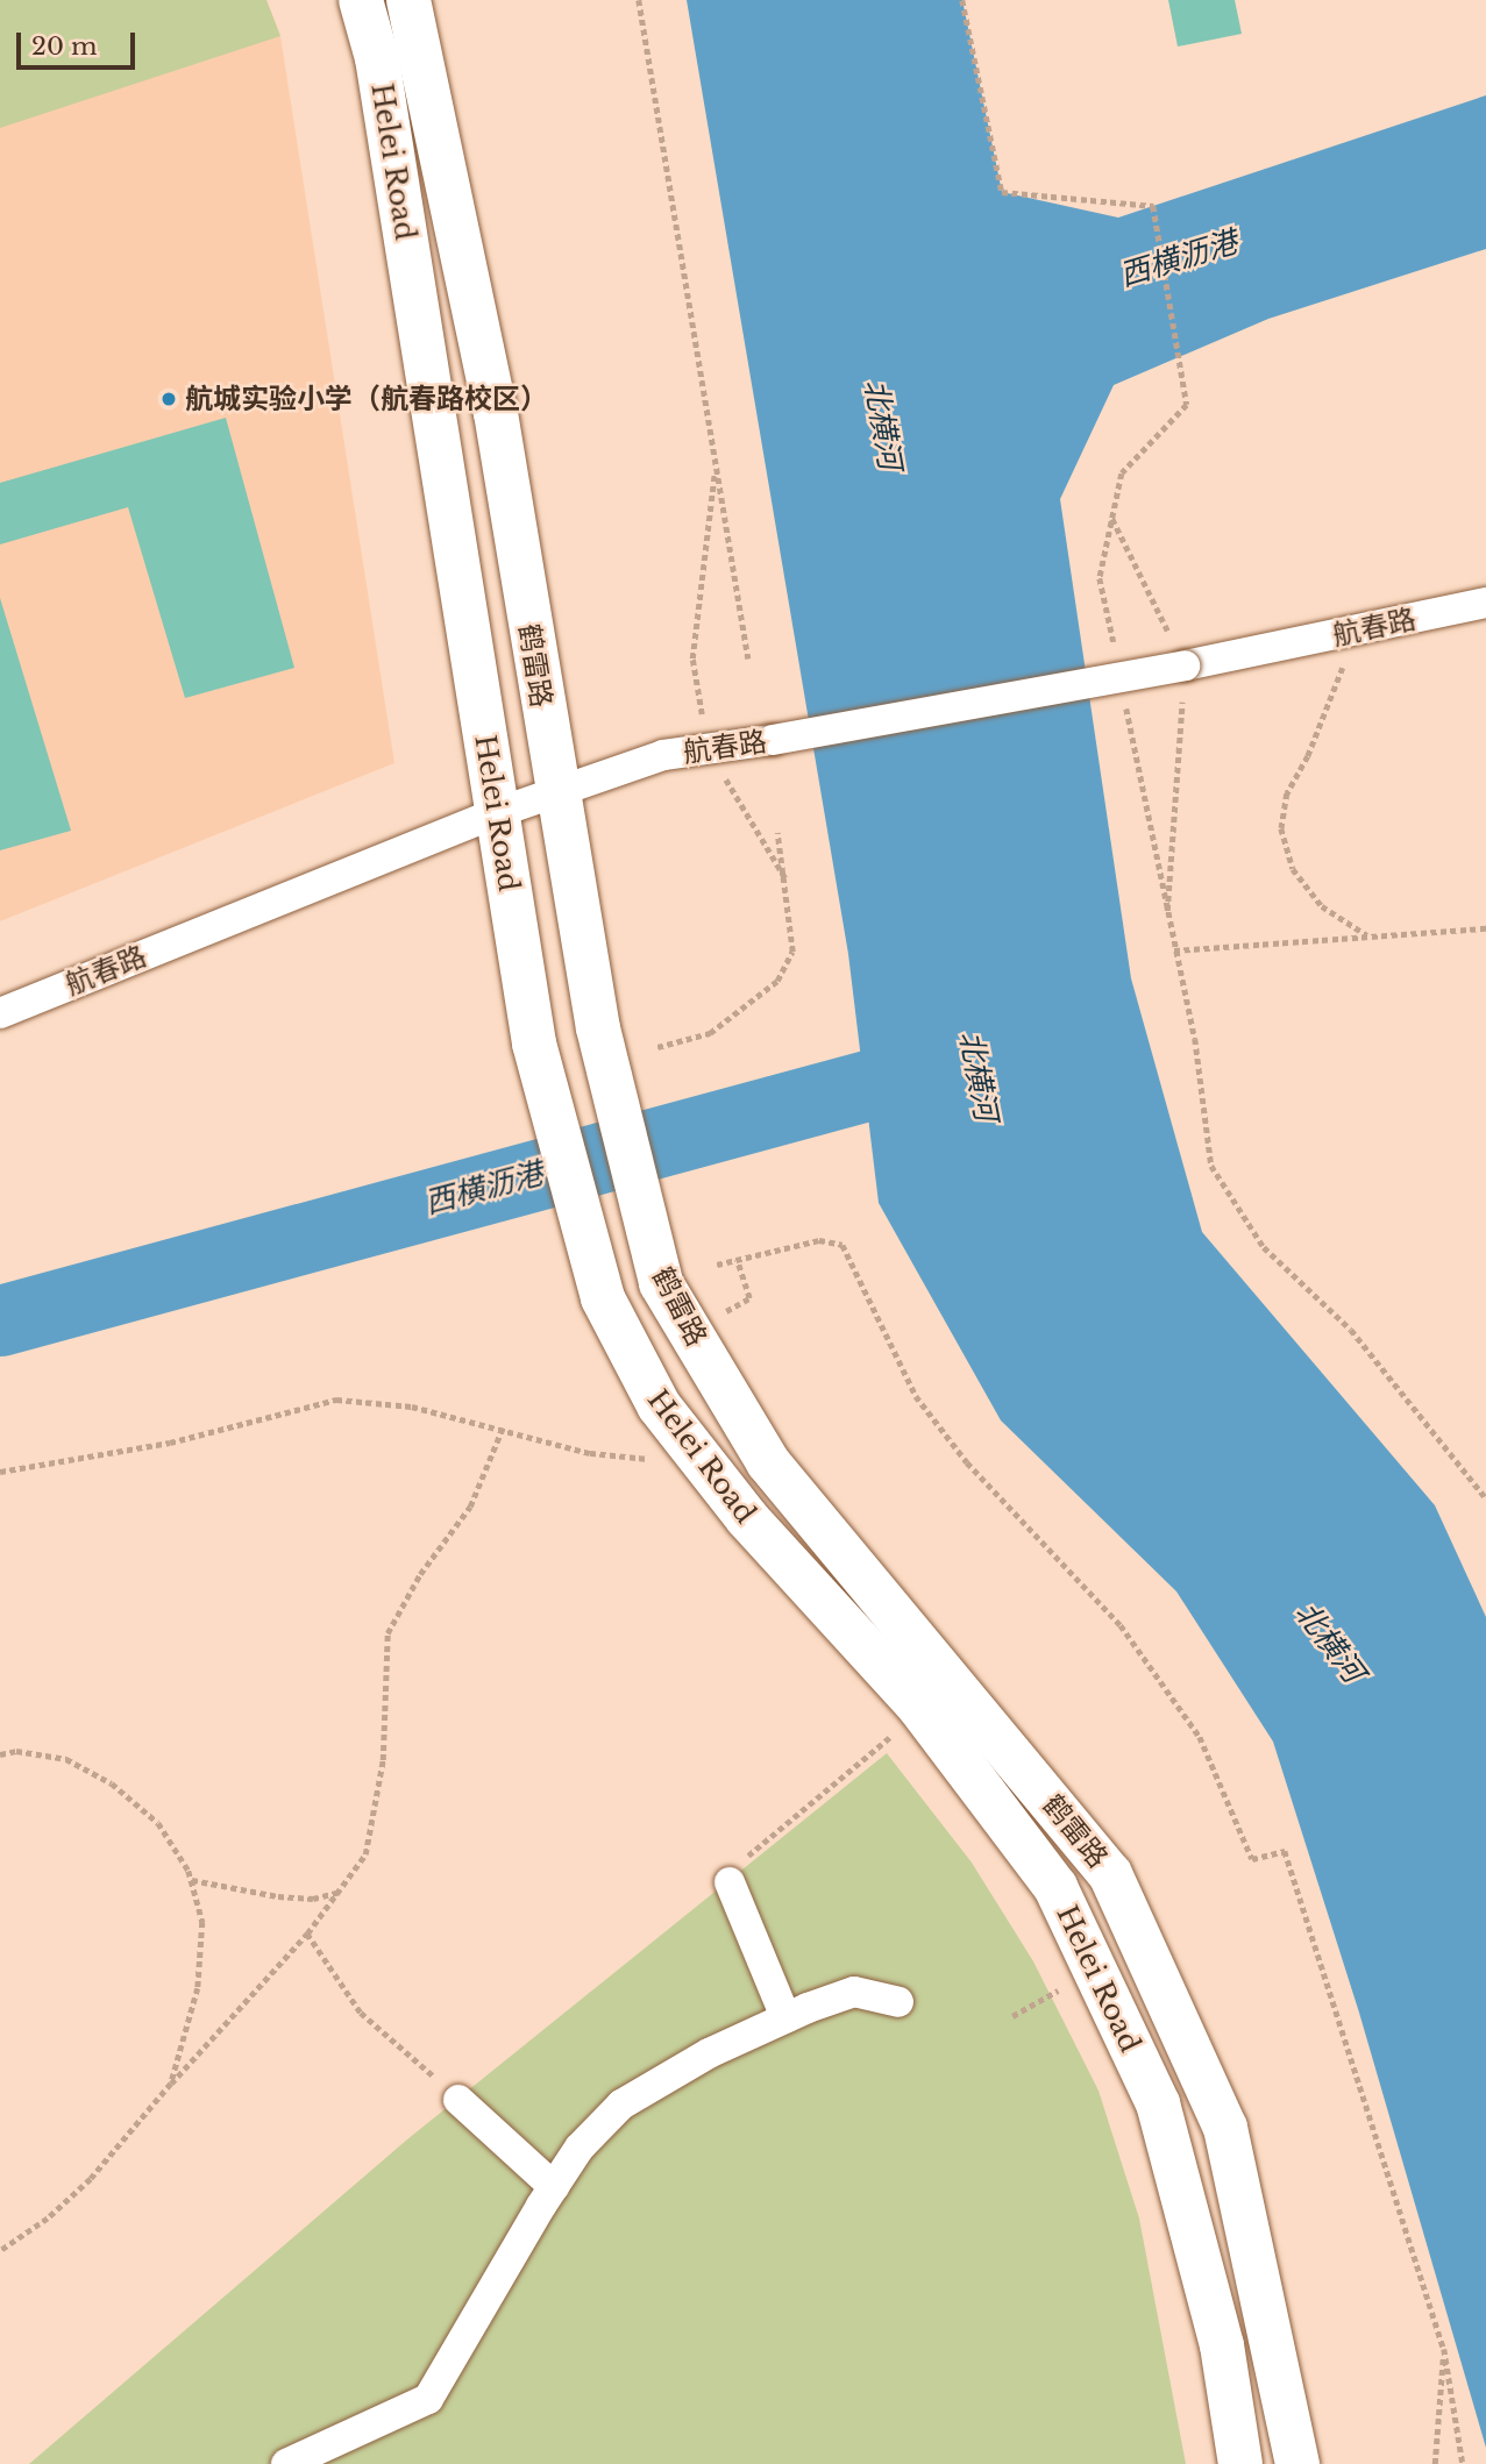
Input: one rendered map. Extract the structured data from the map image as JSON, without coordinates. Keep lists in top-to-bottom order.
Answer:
{
  "streets": {
    "street": ["Helei Road", "航春路", "鹤雷路"]
  },
  "crossings": [
    ["Helei Road", "航春路"],
    ["航春路", "鹤雷路"]
  ],
  "water": ["西横沥港", "北横河"],
  "places": ["航城实验小学（航春路校区）"],
  "scale_bar": "20 m"
}
